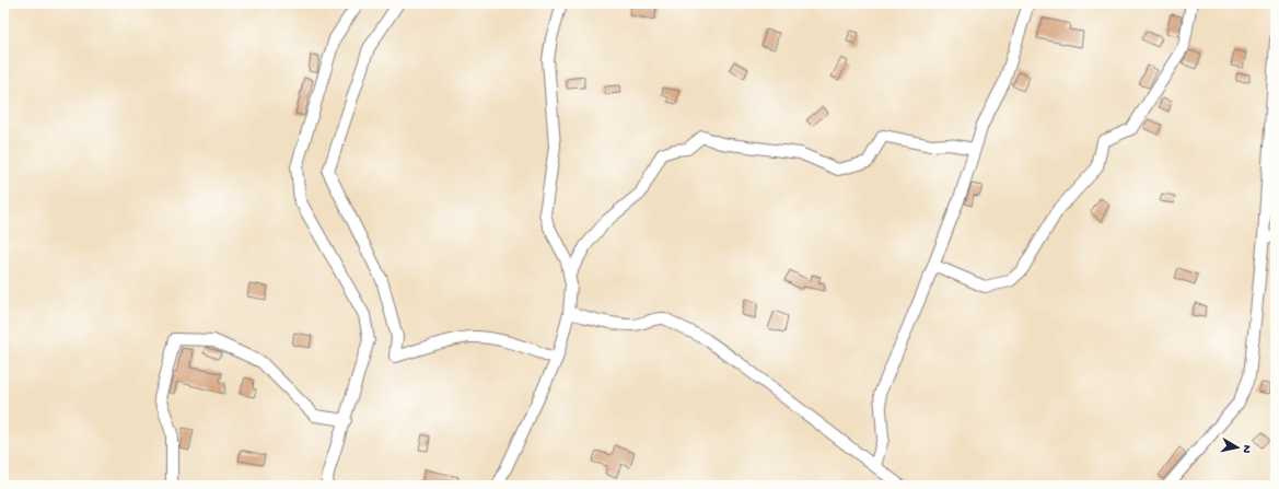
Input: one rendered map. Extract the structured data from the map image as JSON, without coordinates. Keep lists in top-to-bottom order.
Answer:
{
  "north": "right"
}
